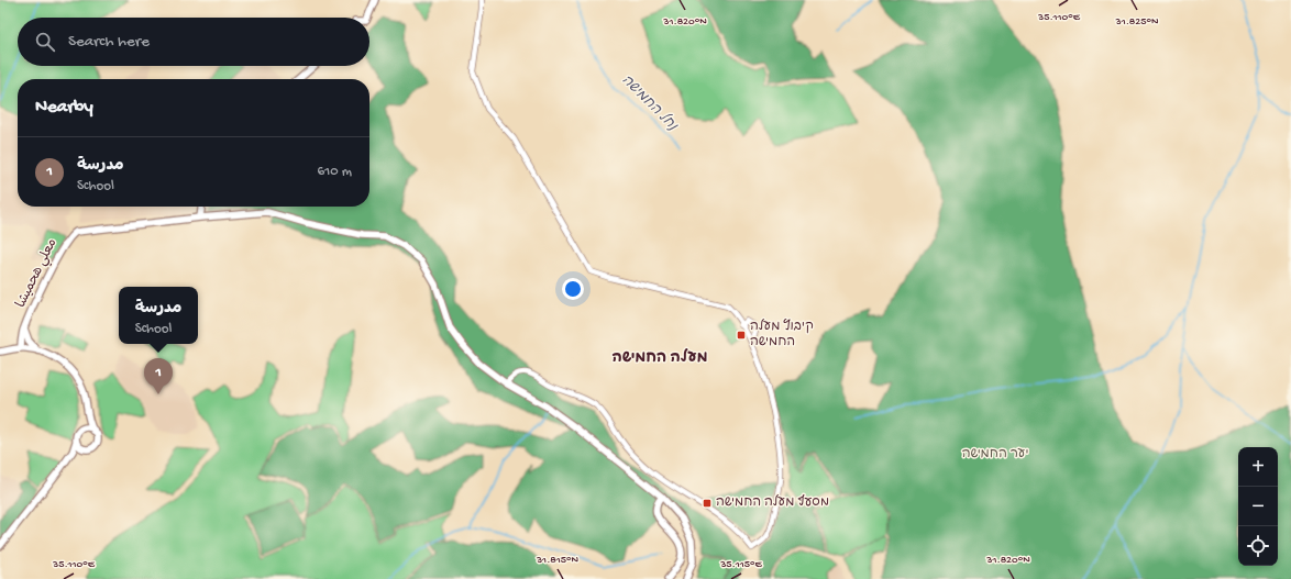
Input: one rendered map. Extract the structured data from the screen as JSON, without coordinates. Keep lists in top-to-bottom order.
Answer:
{
  "streets": {
    "main road": ["معلي هحميشا"]
  },
  "districts": ["מעלה החמישה"],
  "water": ["נחל החמישה"],
  "parks": ["יער החמישה"],
  "places": {
    "transit": ["קיבוץ מעלה החמישה", "מסעף מעלה החמישה"]
  },
  "page": {
    "search": "Search here",
    "heading": "Nearby",
    "list": [
      {
        "mark": "1",
        "name": "مدرسة",
        "note": "School",
        "value": "610 m"
      }
    ],
    "popup": ["مدرسة", "School"],
    "pins": "1",
    "map_buttons": ["+", "−"]
  },
  "coordinates": [
    "35.110°E",
    "31.820°N",
    "31.825°N",
    "31.815°N",
    "35.115°E"
  ]
}
